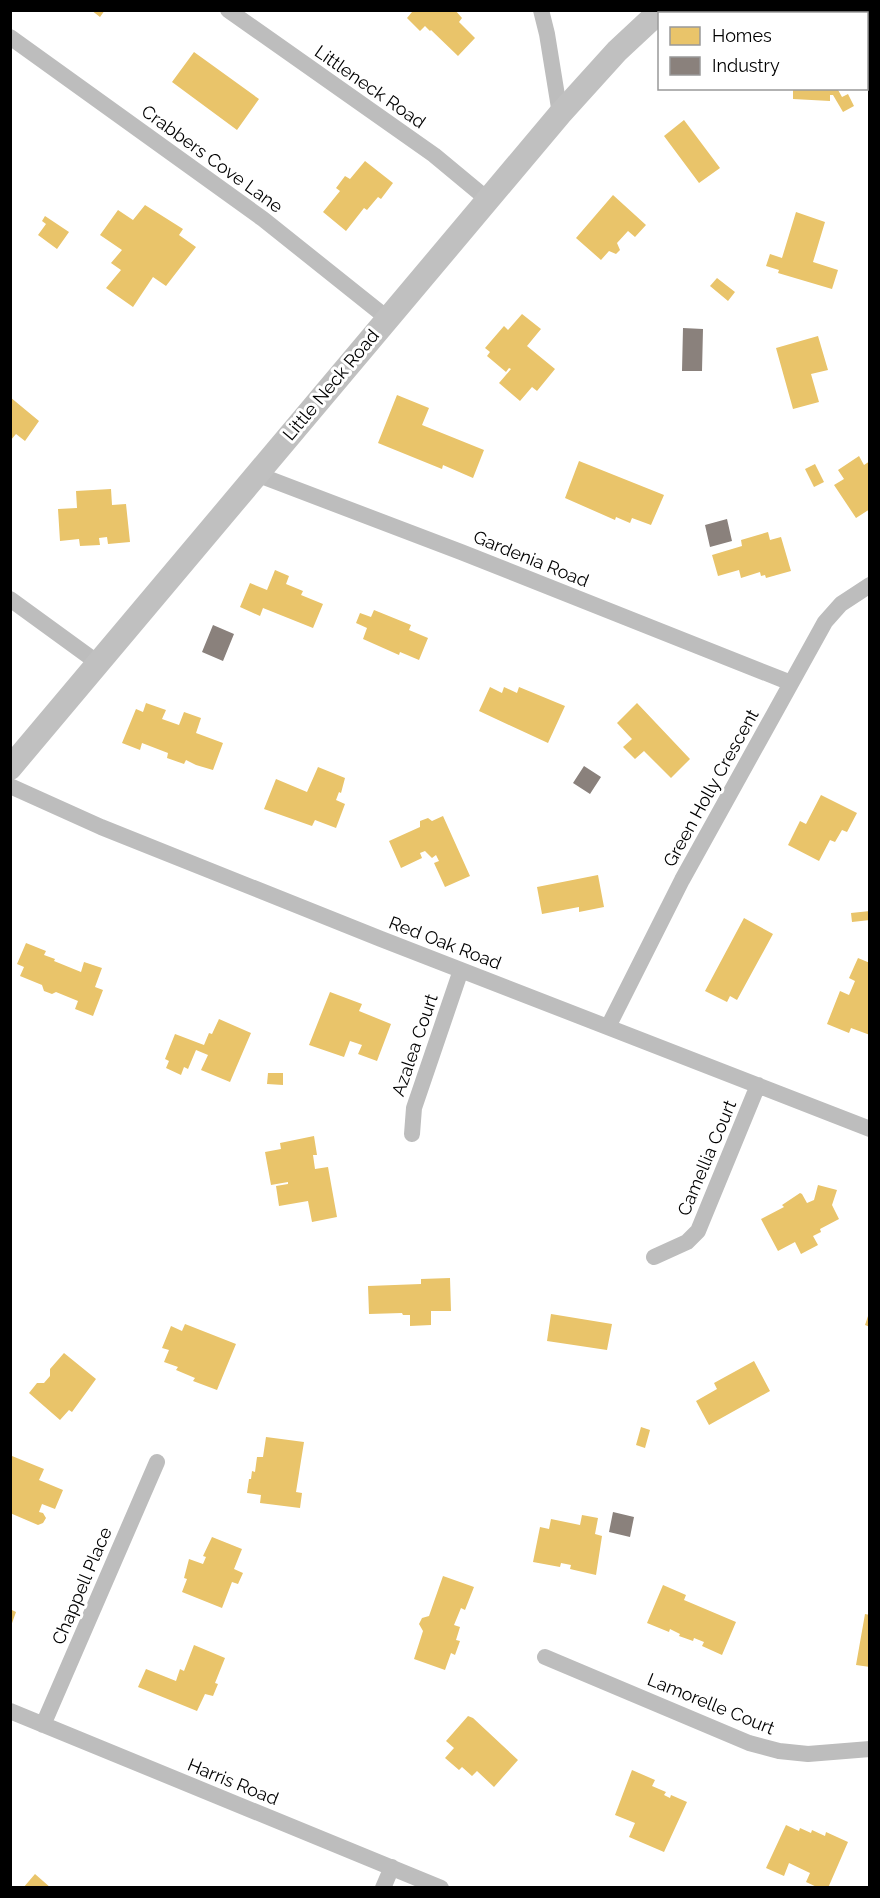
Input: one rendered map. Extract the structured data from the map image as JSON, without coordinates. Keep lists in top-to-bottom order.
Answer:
{
  "streets": {
    "street": [
      "Littleneck Road",
      "Crabbers Cove Lane",
      "Little Neck Road",
      "Gardenia Road",
      "Green Holly Crescent",
      "Red Oak Road",
      "Azalea Court",
      "Camellia Court",
      "Chappell Place",
      "Lamorelle Court",
      "Harris Road"
    ]
  },
  "crossings": [
    ["Littleneck Road", "Little Neck Road"],
    ["Crabbers Cove Lane", "Little Neck Road"],
    ["Little Neck Road", "Gardenia Road"],
    ["Gardenia Road", "Green Holly Crescent"],
    ["Green Holly Crescent", "Red Oak Road"],
    ["Red Oak Road", "Azalea Court"],
    ["Red Oak Road", "Camellia Court"],
    ["Chappell Place", "Harris Road"]
  ],
  "legend": ["Homes", "Industry"]
}
